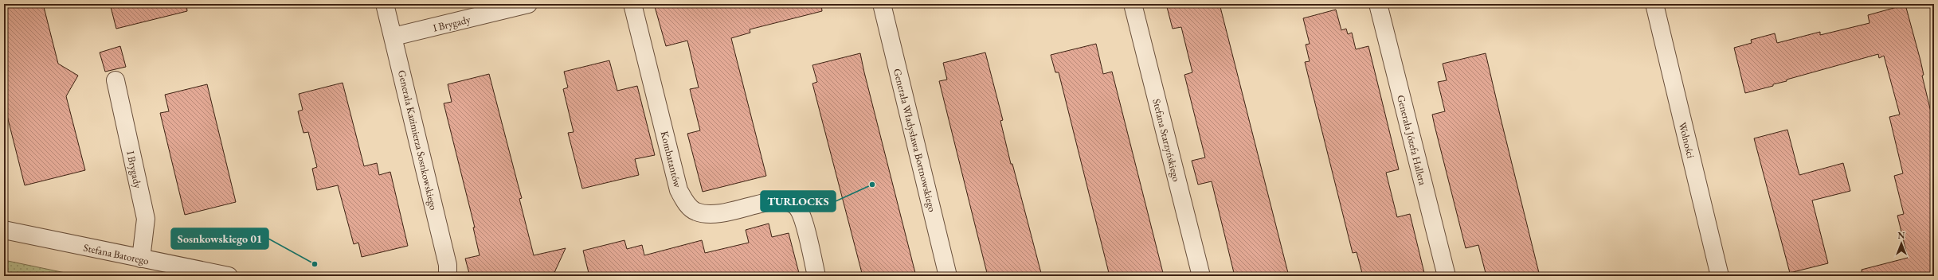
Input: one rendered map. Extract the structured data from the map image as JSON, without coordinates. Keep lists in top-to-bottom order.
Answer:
{
  "streets": {
    "street": [
      "I Brygady",
      "Generała Kazimierza Sosnkowskiego",
      "Generała Władysława Bortnowskiego",
      "Stefana Starzyńskiego",
      "Generała Józefa Hallera",
      "Wolności",
      "Kombatantów",
      "Stefana Batorego"
    ]
  },
  "crossings": [
    ["I Brygady", "Generała Kazimierza Sosnkowskiego"],
    ["I Brygady", "Stefana Batorego"]
  ],
  "places": ["TURLOCKS", "Sosnkowskiego 01"],
  "north": "top"
}
